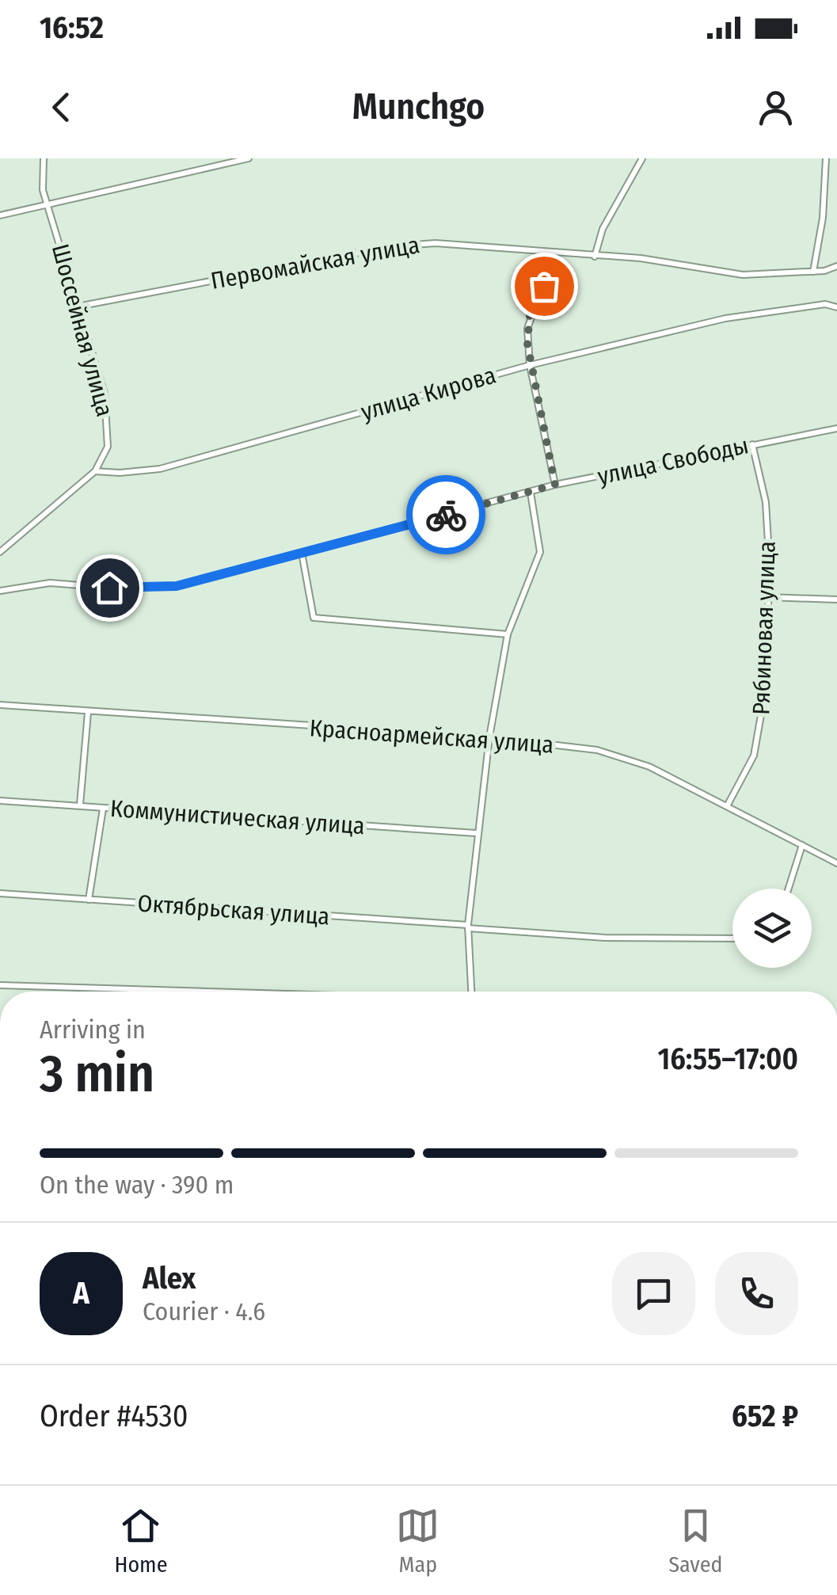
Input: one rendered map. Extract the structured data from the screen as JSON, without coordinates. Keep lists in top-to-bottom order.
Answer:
{
  "streets": {
    "street": [
      "Первомайская улица",
      "Шоссейная улица",
      "улица Кирова",
      "улица Свободы",
      "Рябиновая улица",
      "Красноармейская улица",
      "Коммунистическая улица",
      "Октябрьская улица"
    ]
  },
  "crossings": [
    ["Первомайская улица", "Шоссейная улица"],
    ["Шоссейная улица", "улица Кирова"],
    ["улица Свободы", "Рябиновая улица"],
    ["Рябиновая улица", "Красноармейская улица"]
  ],
  "page": {
    "status": "16:52",
    "header": "Munchgo",
    "heading": ["3 min", "Arriving in", "16:55–17:00"],
    "panel": [
      "Alex",
      "Courier · 4.6",
      "Order #4530",
      "652 ₽"
    ],
    "bar": "On the way · 390 m",
    "round": "A",
    "tabs": ["Home", "Map", "Saved"]
  }
}
